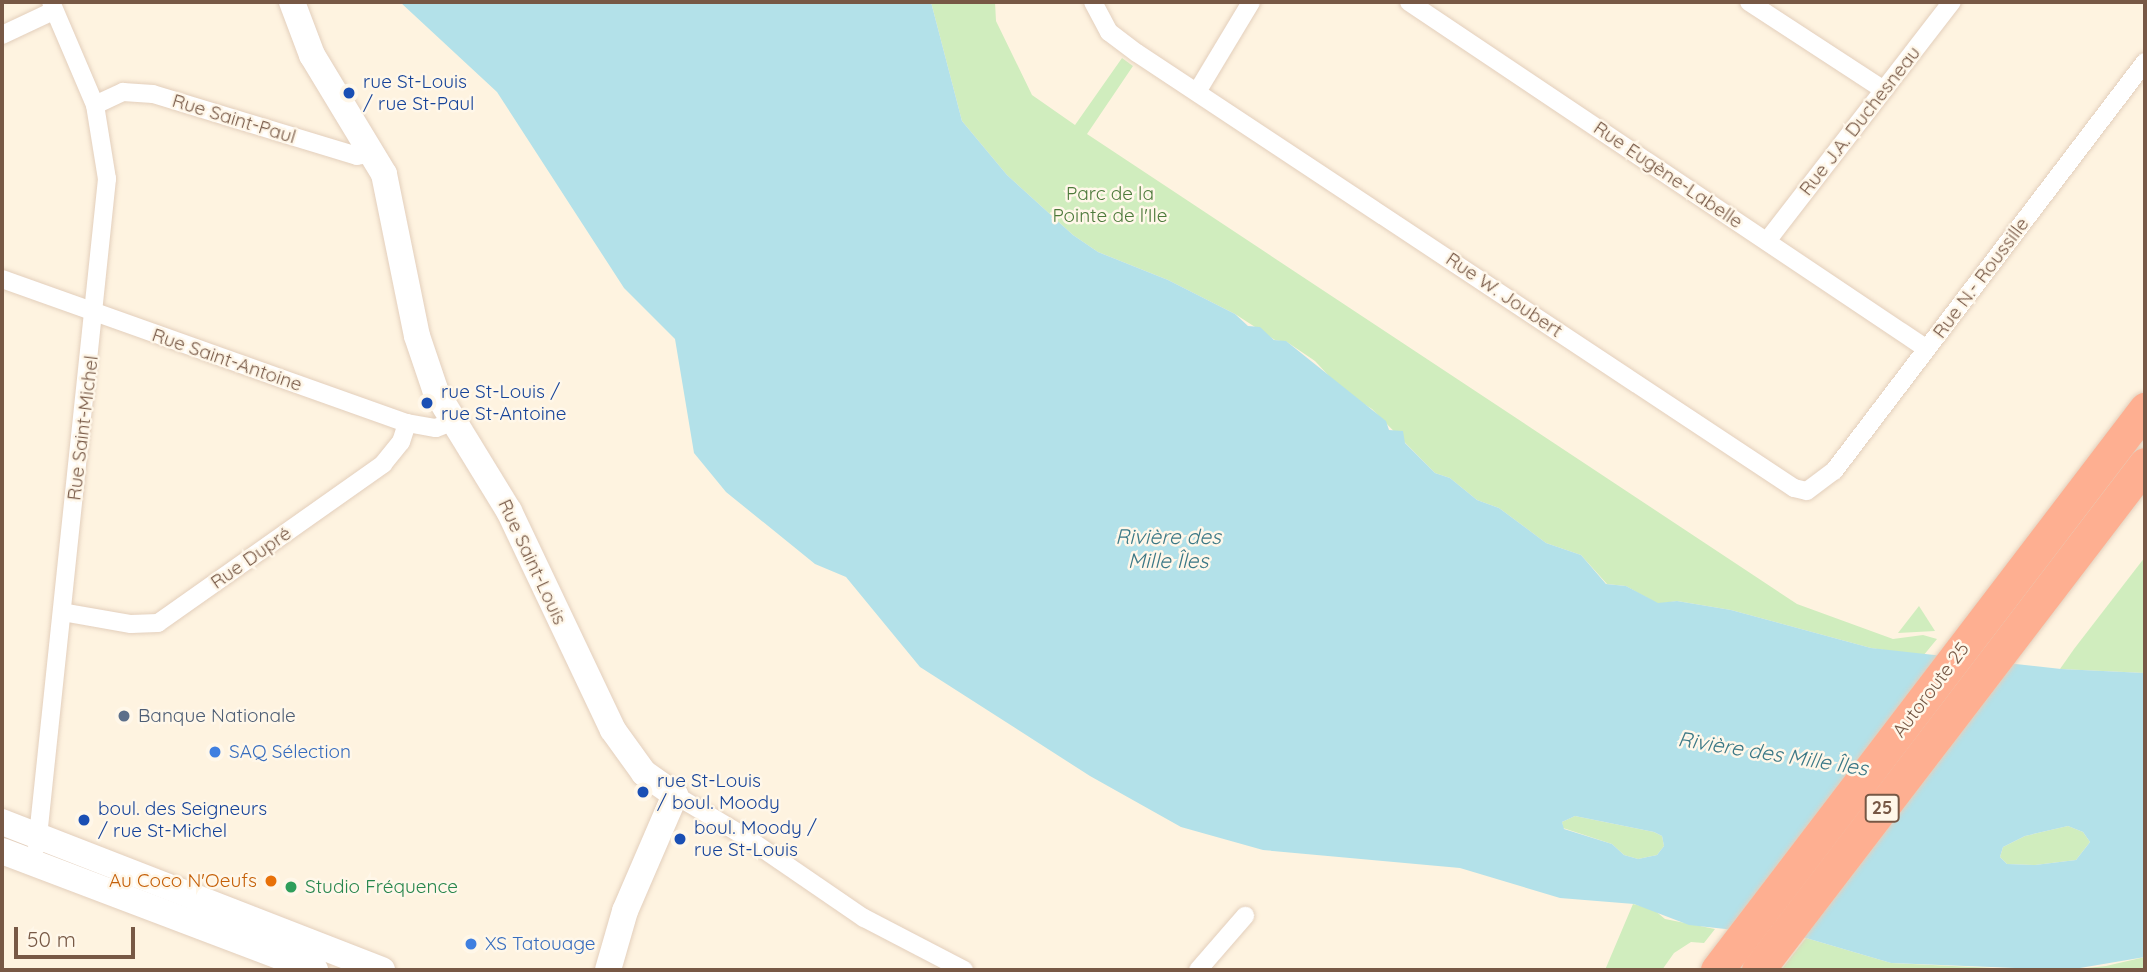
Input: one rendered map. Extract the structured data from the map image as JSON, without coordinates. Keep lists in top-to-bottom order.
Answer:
{
  "streets": {
    "highway": ["Autoroute 25", "25"],
    "main road": ["Rue Saint-Louis"],
    "street": [
      "Rue Saint-Paul",
      "Rue J.A. Duchesneau",
      "Rue Eugène-Labelle",
      "Rue N.- Roussille",
      "Rue W. Joubert",
      "Rue Saint-Antoine",
      "Rue Saint-Michel",
      "Rue Dupré"
    ]
  },
  "crossings": [
    ["Rue Saint-Paul", "Rue Saint-Michel"],
    ["Rue Saint-Paul", "Rue Saint-Louis"],
    ["Rue J.A. Duchesneau", "Rue Eugène-Labelle"],
    ["Rue Eugène-Labelle", "Rue N.- Roussille"],
    ["Rue N.- Roussille", "Rue W. Joubert"],
    ["Rue Saint-Antoine", "Rue Saint-Michel"],
    ["Rue Saint-Antoine", "Rue Dupré"],
    ["Rue Saint-Antoine", "Rue Saint-Louis"],
    ["Rue Saint-Michel", "Rue Dupré"]
  ],
  "water": ["Rivière des Mille Îles"],
  "parks": ["Parc de la Pointe de l'Ile"],
  "places": [
    "rue St-Louis / rue St-Paul",
    "rue St-Louis / rue St-Antoine",
    "Banque Nationale",
    "SAQ Sélection",
    "rue St-Louis / boul. Moody",
    "boul. des Seigneurs / rue St-Michel",
    "boul. Moody / rue St-Louis",
    "Au Coco N'Oeufs",
    "Studio Fréquence",
    "XS Tatouage"
  ],
  "scale_bar": "50 m"
}
